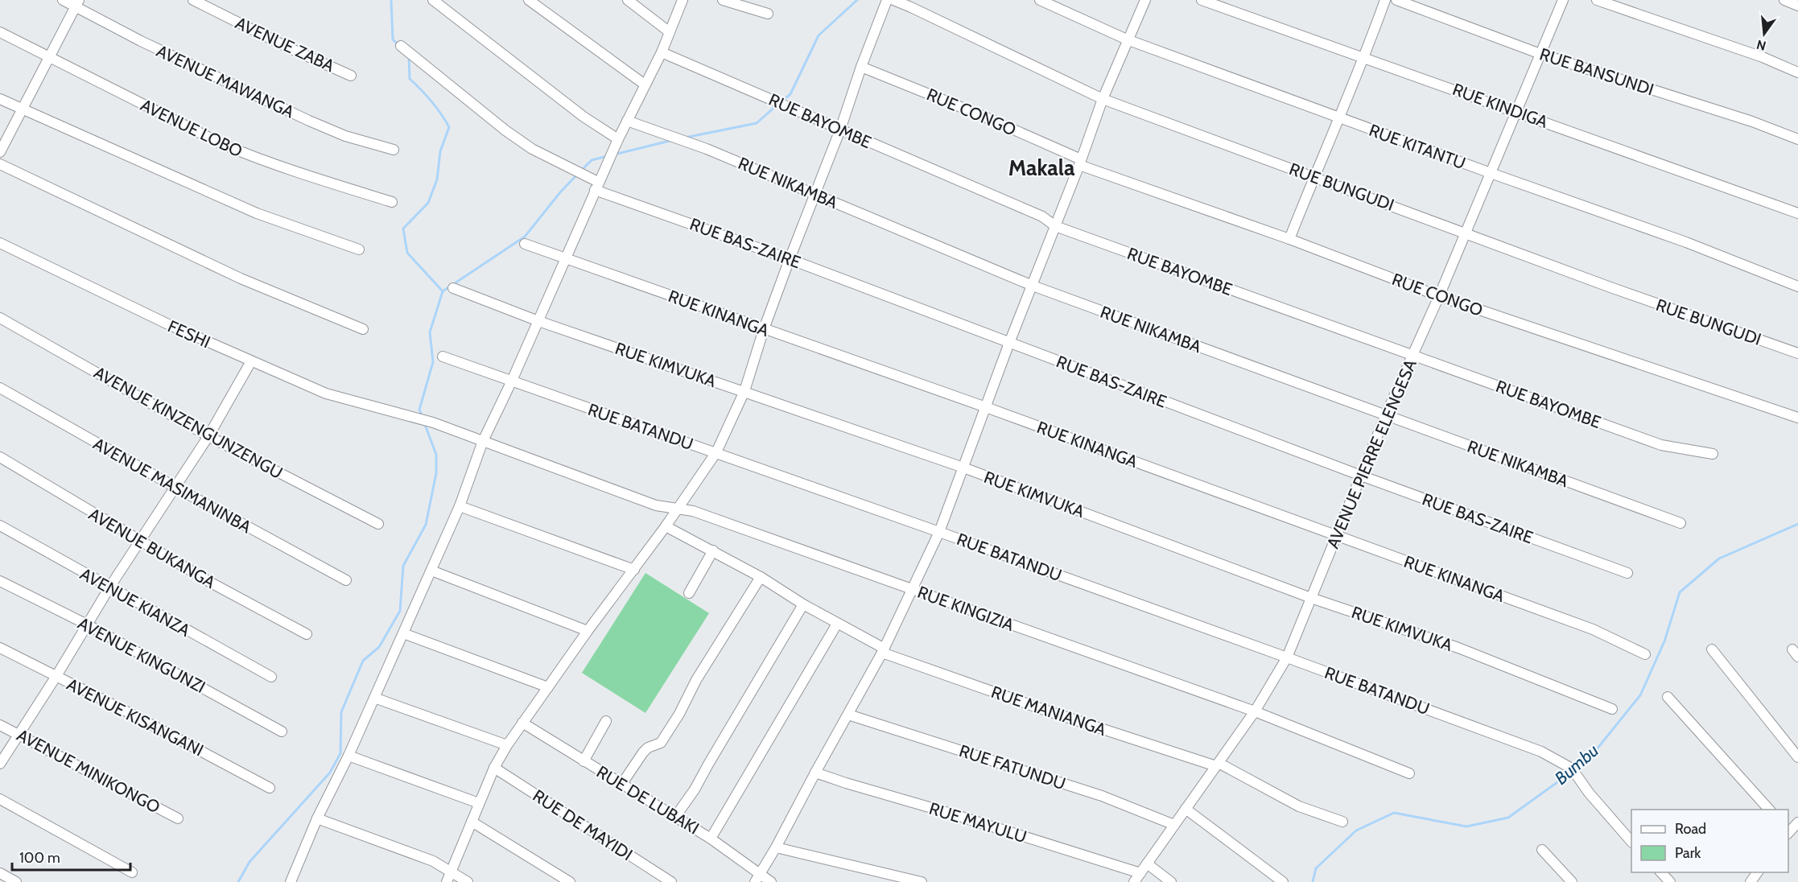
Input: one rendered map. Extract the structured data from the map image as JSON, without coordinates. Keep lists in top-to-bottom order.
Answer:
{
  "streets": {
    "street": [
      "AVENUE ZABA",
      "RUE BANSUNDI",
      "AVENUE MAWANGA",
      "RUE KINDIGA",
      "RUE CONGO",
      "RUE BAYOMBE",
      "AVENUE LOBO",
      "RUE KITANTU",
      "RUE NIKAMBA",
      "RUE BUNGUDI",
      "RUE BAS-ZAIRE",
      "RUE KINANGA",
      "FESHI",
      "RUE KIMVUKA",
      "AVENUE KINZENGUNZENGU",
      "RUE BATANDU",
      "AVENUE PIERRE ELENGESA",
      "AVENUE MASIMANINBA",
      "AVENUE BUKANGA",
      "AVENUE KIANZA",
      "RUE KINGIZIA",
      "AVENUE KINGUNZI",
      "RUE MANIANGA",
      "AVENUE KISANGANI",
      "RUE FATUNDU",
      "AVENUE MINIKONGO",
      "RUE DE LUBAKI",
      "RUE MAYULU",
      "RUE DE MAYIDI"
    ]
  },
  "crossings": [
    ["RUE BANSUNDI", "AVENUE PIERRE ELENGESA"],
    ["RUE KINDIGA", "AVENUE PIERRE ELENGESA"],
    ["RUE CONGO", "AVENUE PIERRE ELENGESA"],
    ["RUE BAYOMBE", "AVENUE PIERRE ELENGESA"],
    ["RUE KITANTU", "AVENUE PIERRE ELENGESA"],
    ["RUE NIKAMBA", "AVENUE PIERRE ELENGESA"],
    ["RUE BUNGUDI", "AVENUE PIERRE ELENGESA"],
    ["RUE BAS-ZAIRE", "AVENUE PIERRE ELENGESA"],
    ["RUE KINANGA", "AVENUE PIERRE ELENGESA"],
    ["FESHI", "RUE KINGIZIA"],
    ["RUE KIMVUKA", "AVENUE PIERRE ELENGESA"],
    ["RUE BATANDU", "AVENUE PIERRE ELENGESA"],
    ["AVENUE PIERRE ELENGESA", "RUE KINGIZIA"],
    ["AVENUE PIERRE ELENGESA", "RUE MANIANGA"],
    ["AVENUE PIERRE ELENGESA", "RUE FATUNDU"],
    ["AVENUE PIERRE ELENGESA", "RUE MAYULU"]
  ],
  "districts": ["Makala"],
  "water": ["Bumbu"],
  "legend": ["Road", "Park"],
  "scale_bar": "100 m",
  "north": "bottom"
}
